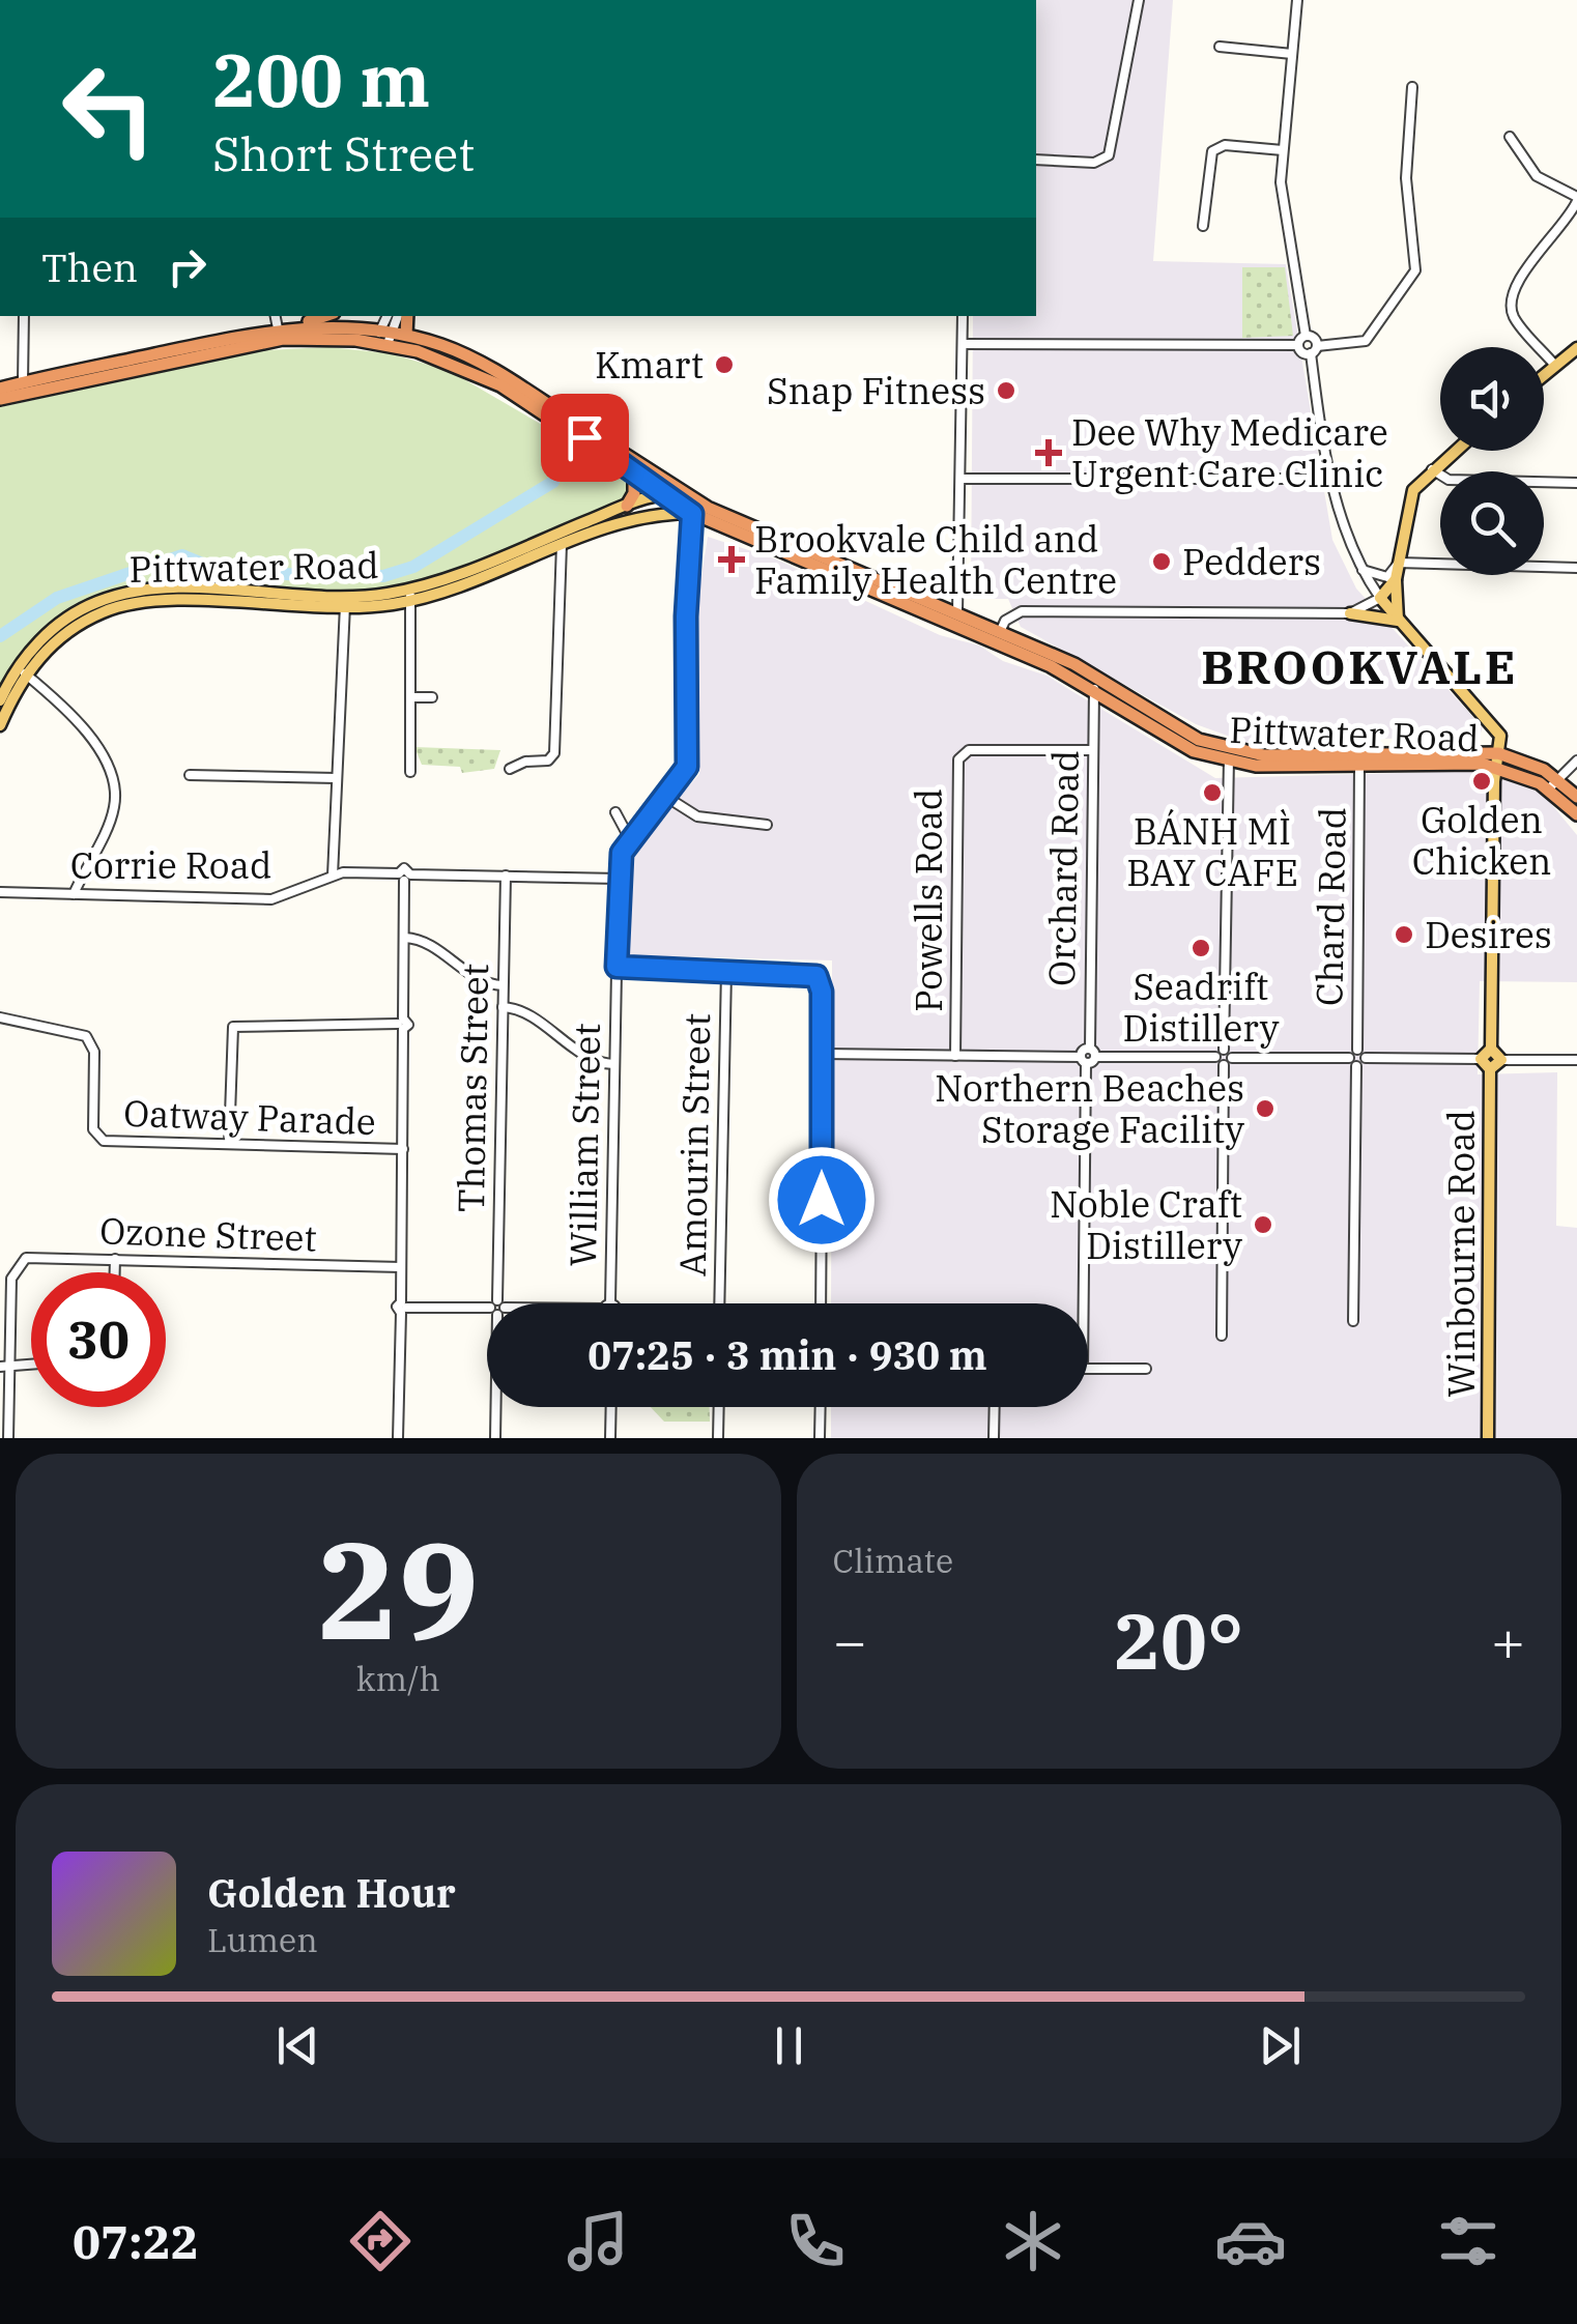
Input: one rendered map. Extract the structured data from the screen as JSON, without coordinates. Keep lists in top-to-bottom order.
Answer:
{
  "streets": {
    "highway": ["Pittwater Road"],
    "main road": ["Winbourne Road"],
    "street": [
      "Corrie Road",
      "Orchard Road",
      "Powells Road",
      "Chard Road",
      "Thomas Street",
      "Oatway Parade",
      "William Street",
      "Amourin Street",
      "Ozone Street"
    ]
  },
  "crossings": [
    ["Pittwater Road", "Orchard Road"],
    ["Pittwater Road", "Chard Road"],
    ["Pittwater Road", "William Street"],
    ["Corrie Road", "Thomas Street"],
    ["Corrie Road", "William Street"],
    ["Orchard Road", "Powells Road"]
  ],
  "districts": ["BROOKVALE"],
  "places": {
    "other": [
      "Kmart",
      "Snap Fitness",
      "Pedders",
      "Golden Chicken",
      "BÁNH MÌ BAY CAFE",
      "Desires",
      "Seadrift Distillery",
      "Northern Beaches Storage Facility",
      "Noble Craft Distillery"
    ],
    "health": ["Dee Why Medicare Urgent Care Clinic", "Brookvale Child and Family Health Centre"]
  },
  "page": {
    "turn": ["200 m", "Short Street"],
    "then": "Then",
    "limit": "30",
    "trip": "07:25 · 3 min · 930 m",
    "tile": [
      ["29", "km/h"],
      "Climate"
    ],
    "heat": ["−", "20°", "+"],
    "song": ["Golden Hour", "Lumen"],
    "tabs": "07:22"
  }
}
